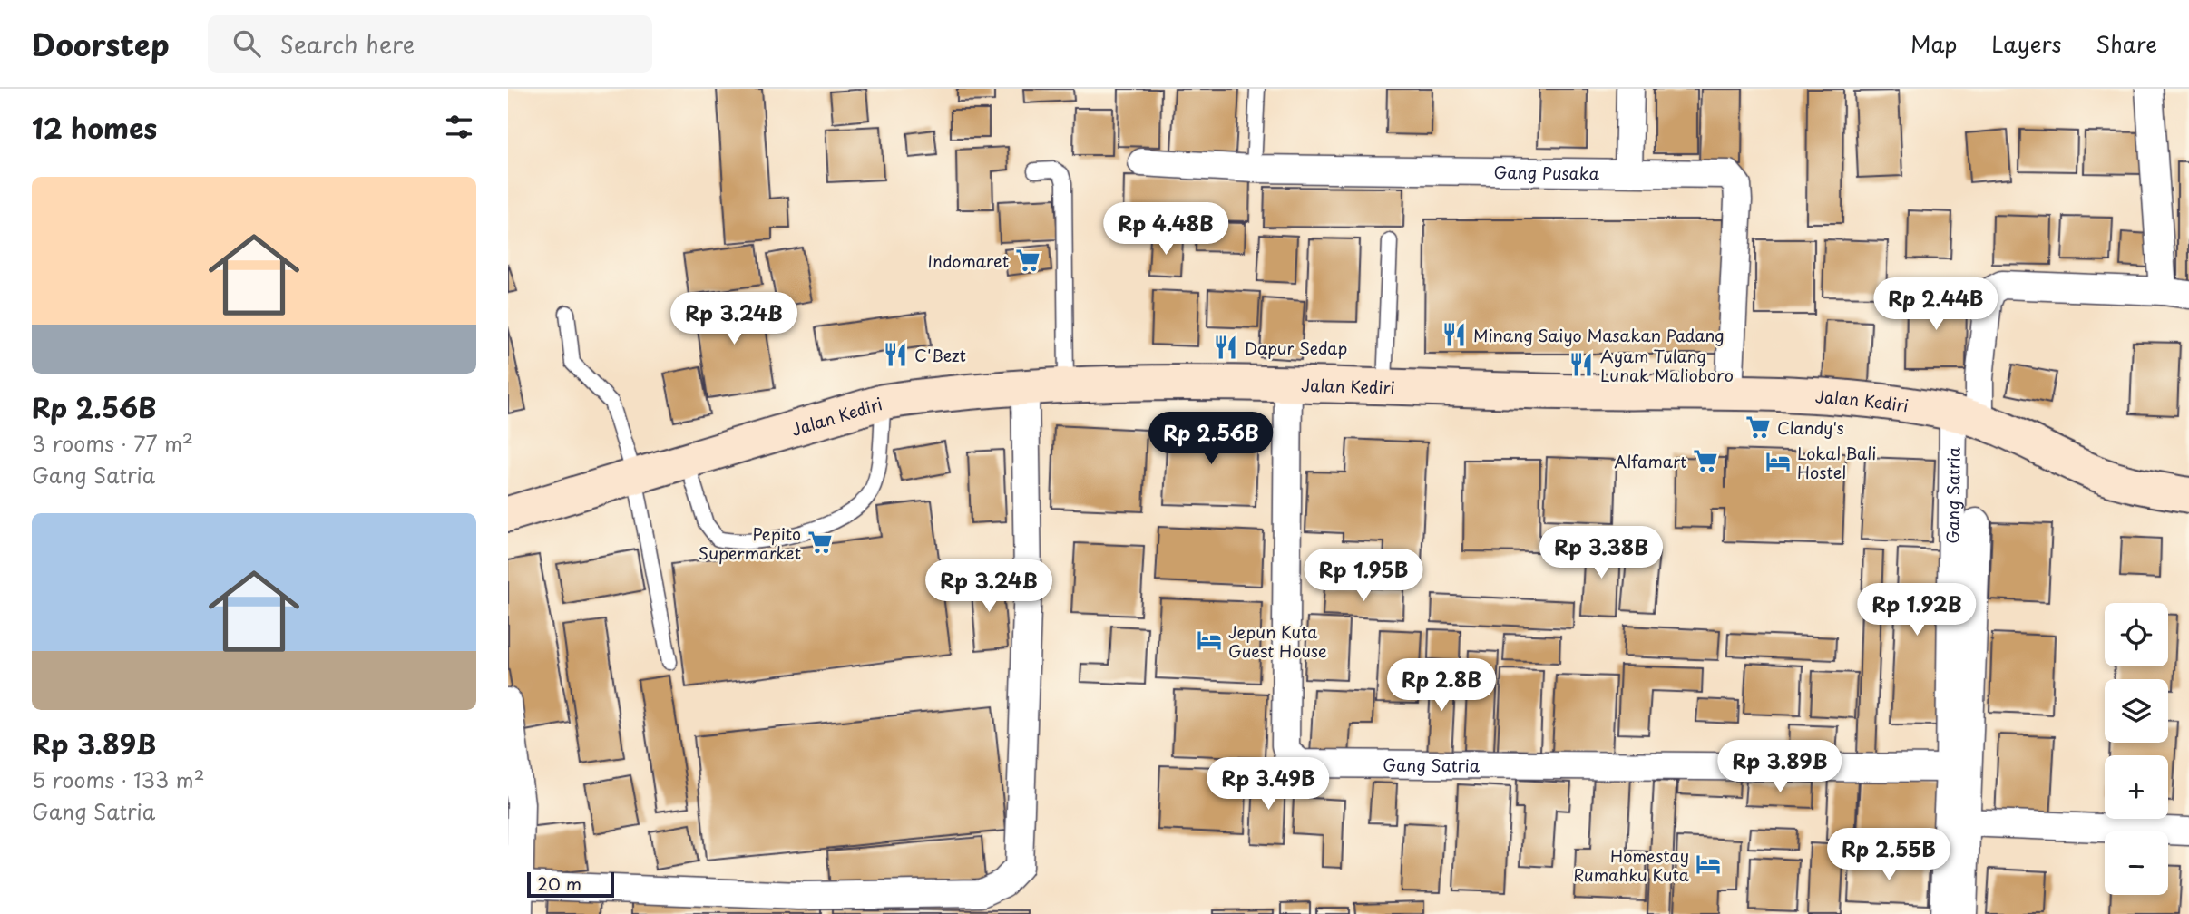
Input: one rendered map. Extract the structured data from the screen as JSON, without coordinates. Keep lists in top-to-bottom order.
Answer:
{
  "streets": {
    "main road": ["Jalan Kediri"],
    "street": ["Gang Pusaka", "Gang Satria"]
  },
  "crossings": [
    ["Gang Pusaka", "Jalan Kediri"],
    ["Jalan Kediri", "Gang Satria"]
  ],
  "places": {
    "supermarket": [
      "Indomaret",
      "Clandy's",
      "Alfamart",
      "Pepito Supermarket"
    ],
    "restaurant": [
      "Minang Saiyo Masakan Padang",
      "Dapur Sedap",
      "C'Bezt",
      "Ayam Tulang Lunak Malioboro"
    ],
    "hotel": ["Lokal Bali Hostel", "Jepun Kuta Guest House", "Homestay Rumahku Kuta"]
  },
  "scale_bar": "20 m",
  "page": {
    "header": "Doorstep",
    "search": "Search here",
    "nav": ["Map", "Layers", "Share"],
    "heading": "12 homes",
    "list": [
      {
        "name": "Rp 2.56B",
        "note": "3 rooms · 77 m² · Gang Satria"
      },
      {
        "name": "Rp 3.89B",
        "note": "5 rooms · 133 m² · Gang Satria"
      }
    ],
    "price": [
      "Rp 4.48B",
      "Rp 2.44B",
      "Rp 3.24B",
      "Rp 2.56B",
      "Rp 3.38B",
      "Rp 1.95B",
      "Rp 3.24B",
      "Rp 1.92B",
      "Rp 2.8B",
      "Rp 3.89B",
      "Rp 3.49B",
      "Rp 2.55B"
    ],
    "map_buttons": ["+", "−"],
    "scale": "20 m"
  }
}
